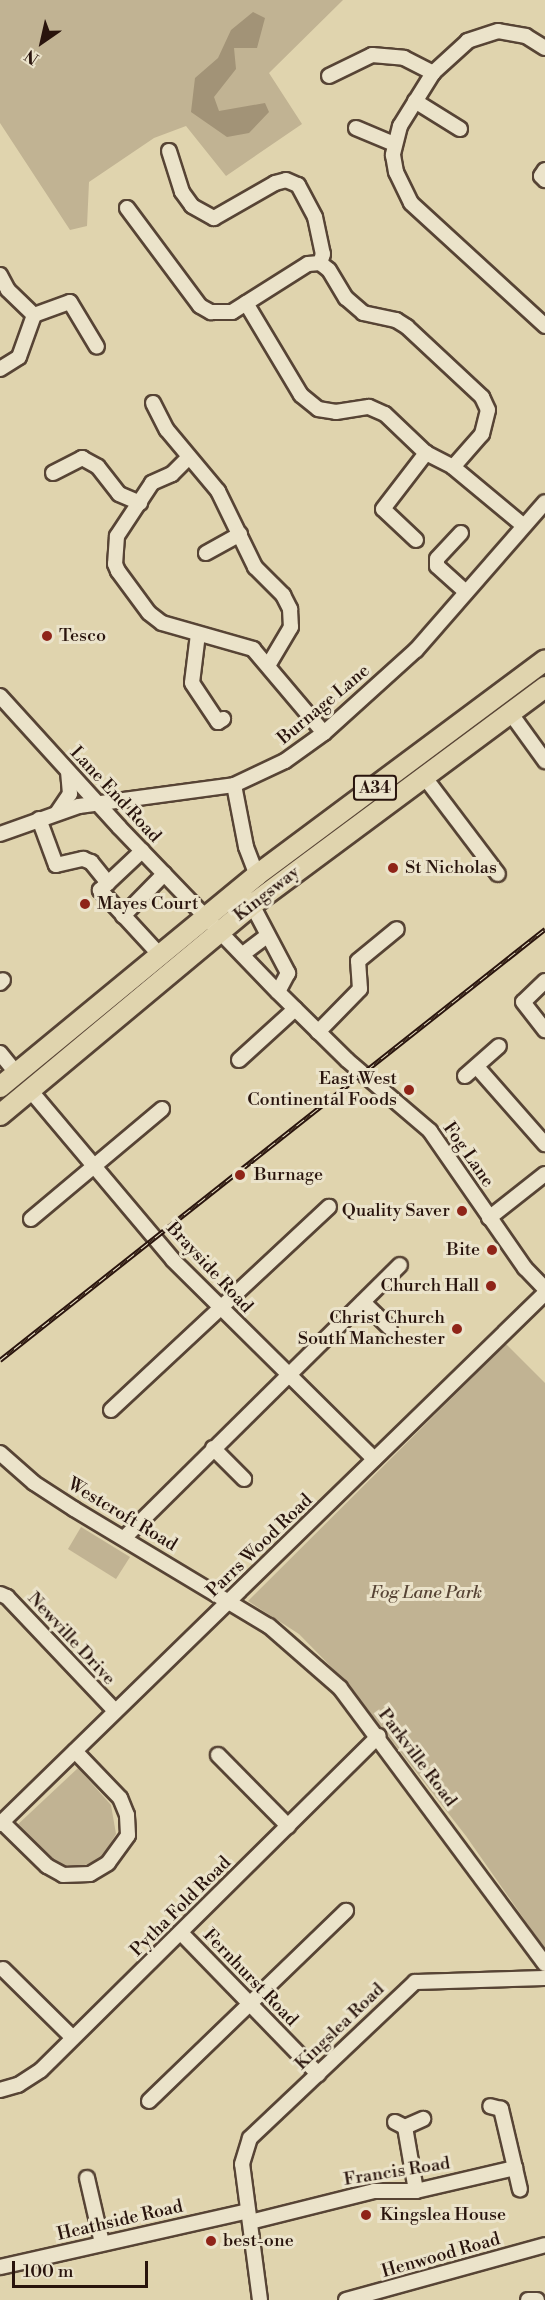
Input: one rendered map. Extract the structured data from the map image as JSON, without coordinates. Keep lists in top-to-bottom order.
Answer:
{
  "streets": {
    "highway": ["A34", "Kingsway"],
    "street": [
      "Burnage Lane",
      "Lane End Road",
      "Fog Lane",
      "Brayside Road",
      "Westcroft Road",
      "Parrs Wood Road",
      "Newville Drive",
      "Parkville Road",
      "Pytha Fold Road",
      "Fernhurst Road",
      "Kingslea Road",
      "Francis Road",
      "Heathside Road",
      "Henwood Road"
    ]
  },
  "crossings": [
    ["Burnage Lane", "Lane End Road"],
    ["Lane End Road", "Kingsway"],
    ["Lane End Road", "Fog Lane"],
    ["Kingsway", "Fog Lane"],
    ["Kingsway", "Brayside Road"],
    ["Fog Lane", "Parrs Wood Road"],
    ["Brayside Road", "Parrs Wood Road"],
    ["Westcroft Road", "Parrs Wood Road"],
    ["Westcroft Road", "Parkville Road"],
    ["Parrs Wood Road", "Newville Drive"],
    ["Parrs Wood Road", "Parkville Road"],
    ["Parkville Road", "Pytha Fold Road"],
    ["Pytha Fold Road", "Fernhurst Road"],
    ["Fernhurst Road", "Kingslea Road"],
    ["Kingslea Road", "Francis Road"],
    ["Kingslea Road", "Heathside Road"],
    ["Francis Road", "Heathside Road"]
  ],
  "parks": ["Fog Lane Park"],
  "places": [
    "Tesco",
    "St Nicholas",
    "Mayes Court",
    "East West Continental Foods",
    "Burnage",
    "Quality Saver",
    "Bite",
    "Church Hall",
    "Christ Church South Manchester",
    "Kingslea House",
    "best-one"
  ],
  "scale_bar": "100 m",
  "north": "bottom left"
}
